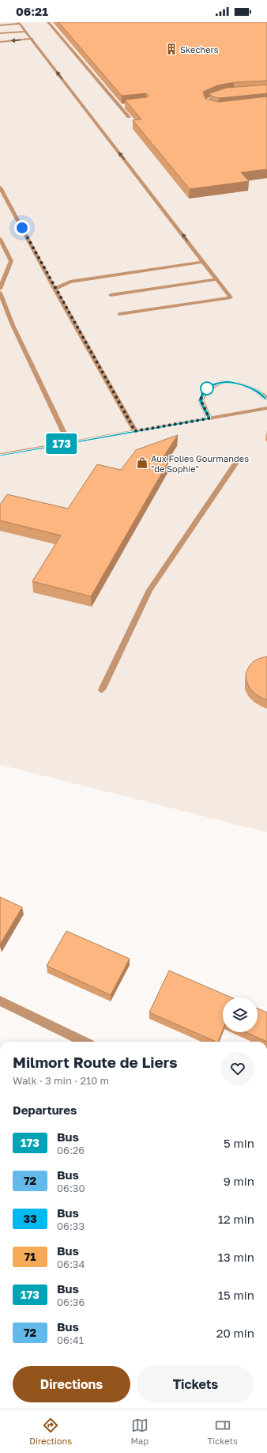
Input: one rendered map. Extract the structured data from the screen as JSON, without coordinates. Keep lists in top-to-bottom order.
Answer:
{
  "places": {
    "building": ["Skechers"],
    "shop": ["Aux Folies Gourmandes \"de Sophie\""]
  },
  "lines": ["bus line 173"],
  "page": {
    "status": "06:21",
    "on_map": "173",
    "heading": [
      ["Milmort Route de Liers", "Walk · 3 min · 210 m"],
      "Departures"
    ],
    "list": [
      {
        "mark": "173",
        "name": "Bus",
        "note": "06:26",
        "value": "5 min"
      },
      {
        "mark": "72",
        "name": "Bus",
        "note": "06:30",
        "value": "9 min"
      },
      {
        "mark": "33",
        "name": "Bus",
        "note": "06:33",
        "value": "12 min"
      },
      {
        "mark": "71",
        "name": "Bus",
        "note": "06:34",
        "value": "13 min"
      },
      {
        "mark": "173",
        "name": "Bus",
        "note": "06:36",
        "value": "15 min"
      },
      {
        "mark": "72",
        "name": "Bus",
        "note": "06:41",
        "value": "20 min"
      }
    ],
    "buttons": ["Directions", "Tickets"],
    "tabs": ["Directions", "Map", "Tickets"]
  }
}
